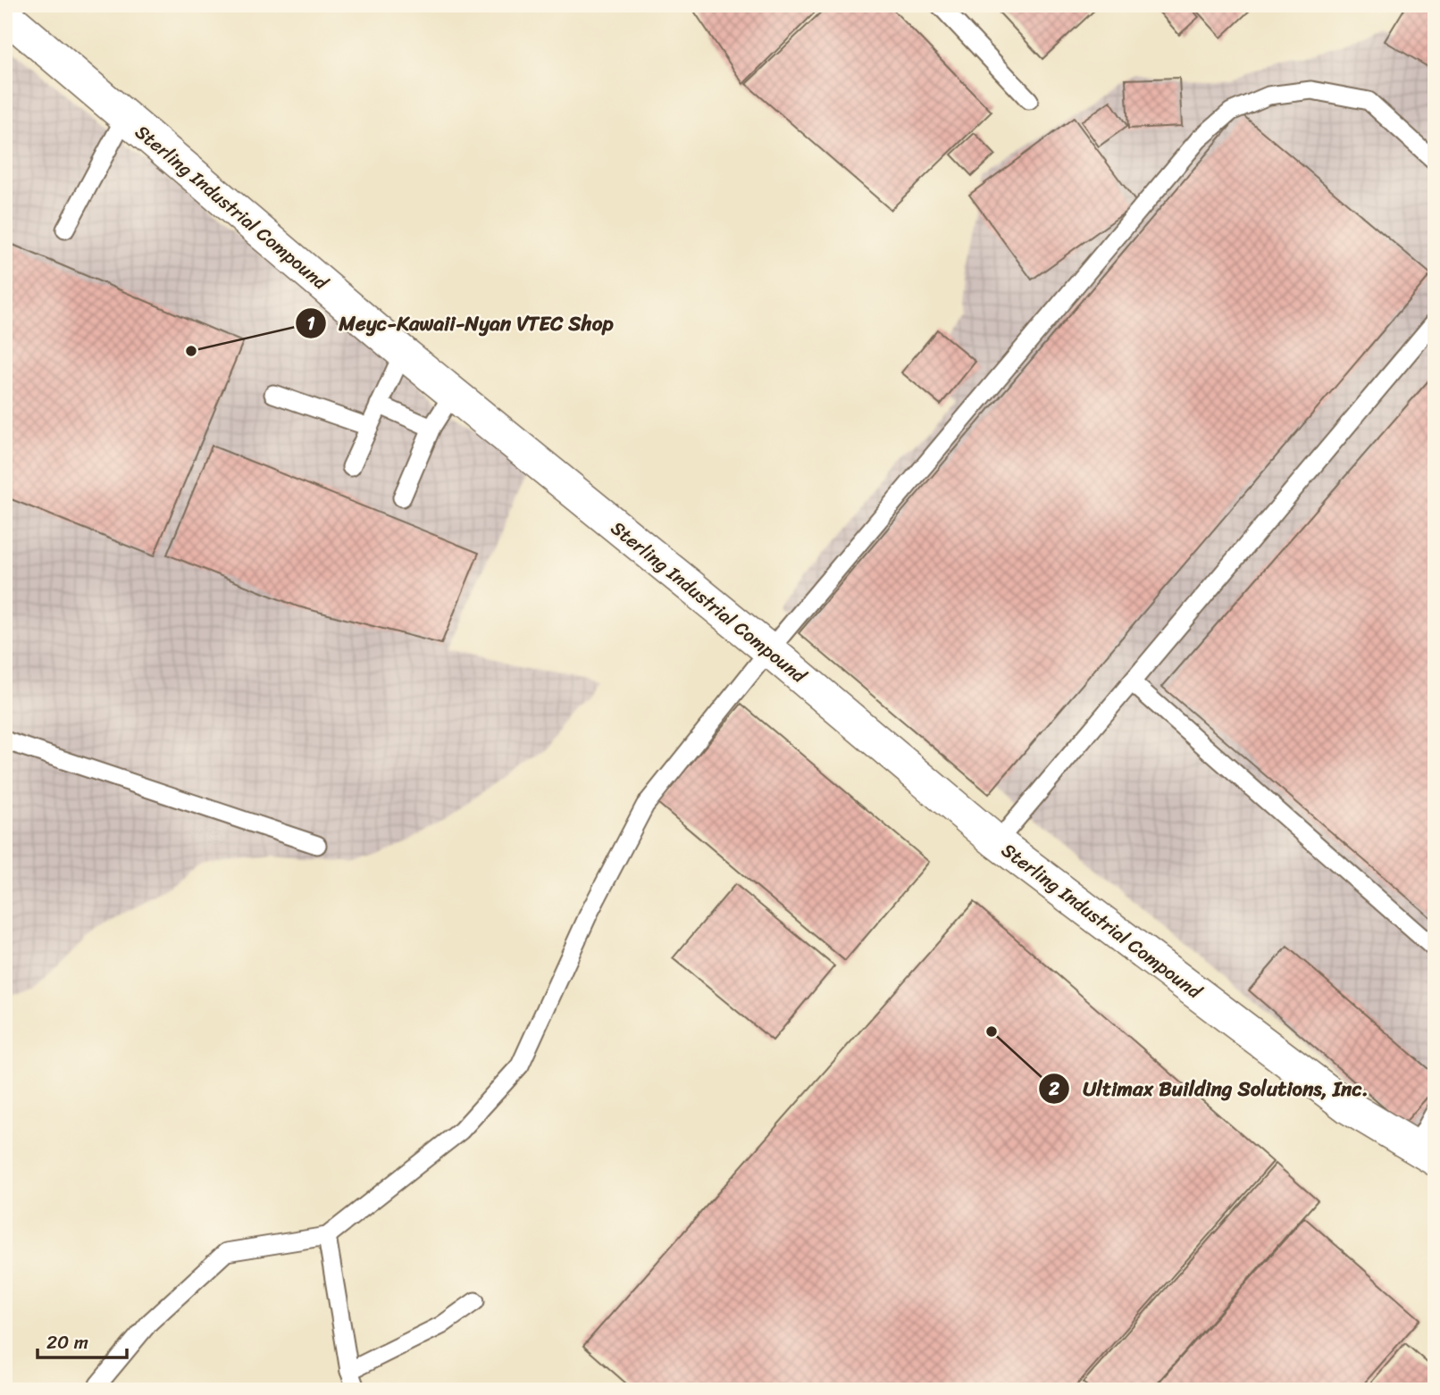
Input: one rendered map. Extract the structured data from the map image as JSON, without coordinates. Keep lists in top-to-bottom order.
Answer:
{
  "streets": {
    "street": ["Sterling Industrial Compound"]
  },
  "places": ["Meyc-Kawaii-Nyan VTEC Shop", "Ultimax Building Solutions, Inc."],
  "scale_bar": "20 m"
}
